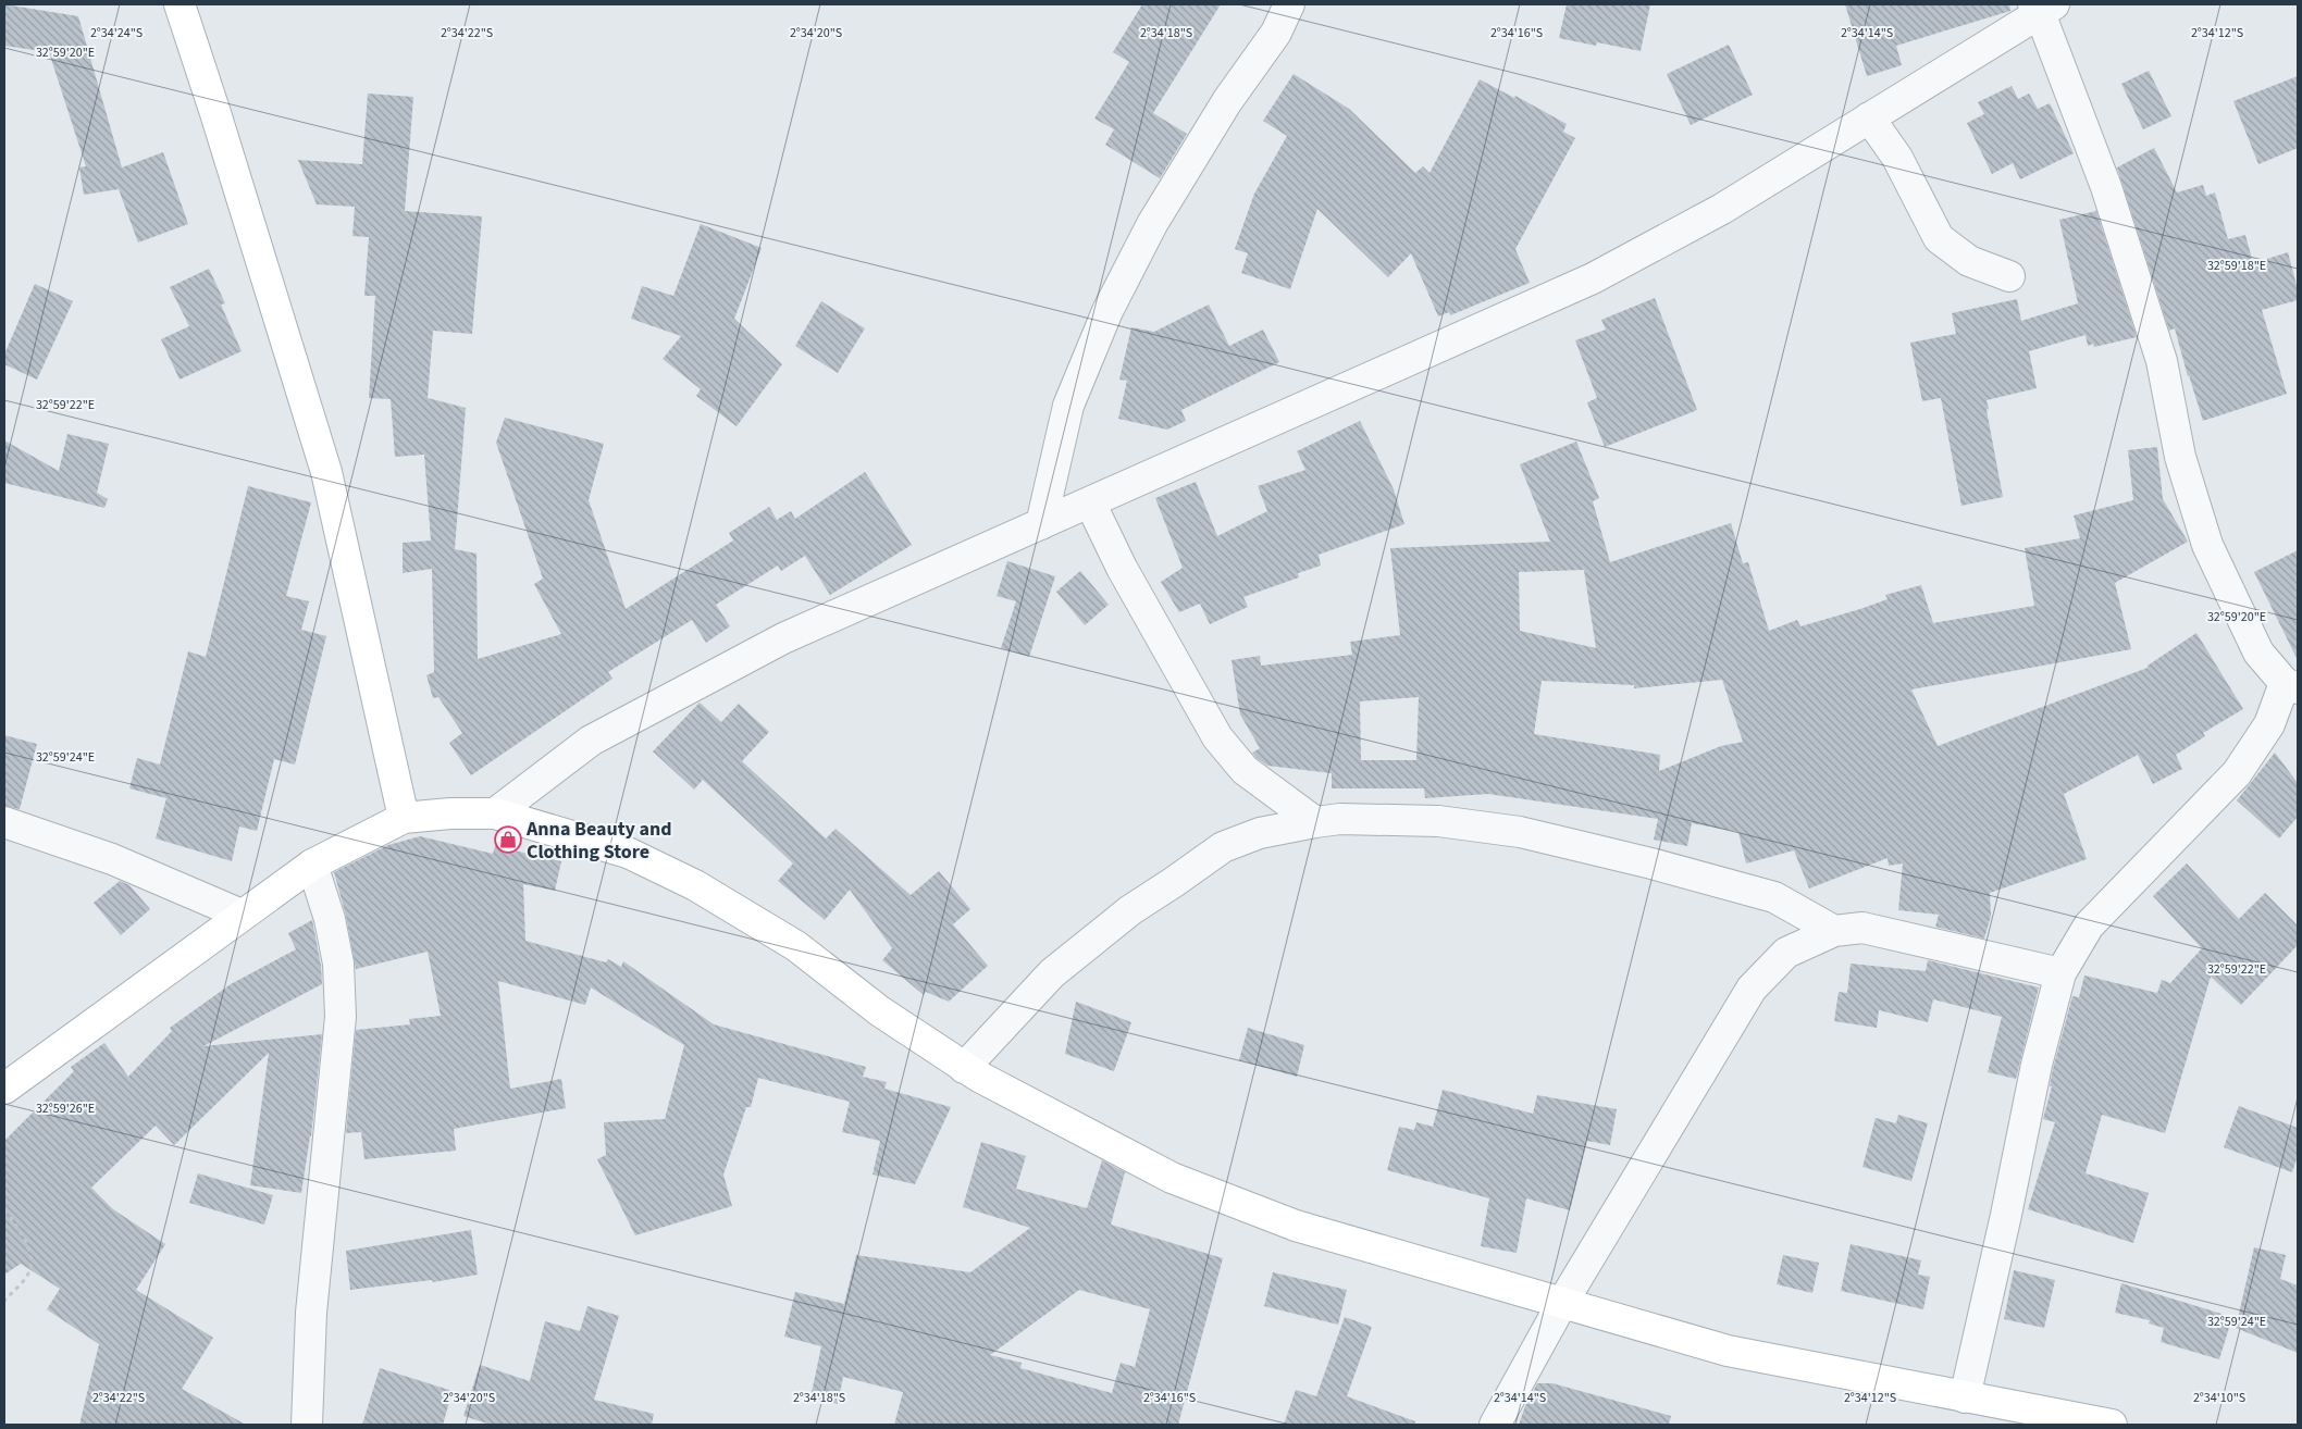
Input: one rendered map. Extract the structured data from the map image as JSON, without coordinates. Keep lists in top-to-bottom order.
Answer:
{
  "places": {
    "shop": ["Anna Beauty and Clothing Store"]
  },
  "coordinates": [
    "2°34'24\"S",
    "2°34'22\"S",
    "2°34'20\"S",
    "2°34'18\"S",
    "2°34'16\"S",
    "2°34'14\"S",
    "2°34'12\"S",
    "32°59'20\"E",
    "32°59'18\"E",
    "32°59'22\"E",
    "32°59'24\"E",
    "32°59'26\"E",
    "2°34'10\"S"
  ]
}
